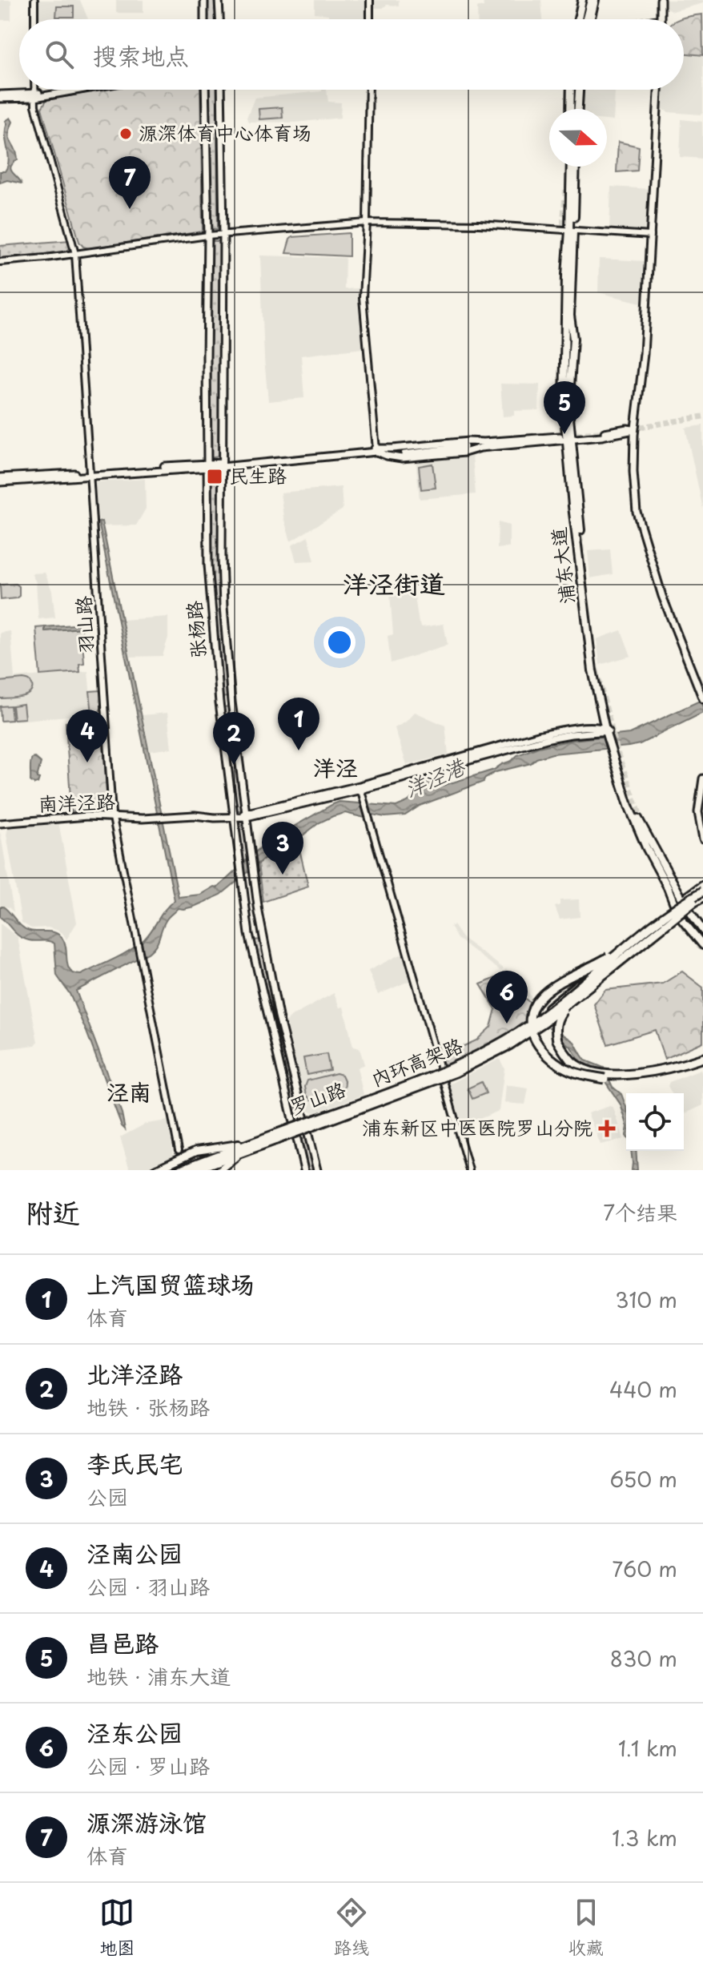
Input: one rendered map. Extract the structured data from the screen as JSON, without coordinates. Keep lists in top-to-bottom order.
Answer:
{
  "streets": {
    "highway": ["内环高架路"],
    "main road": [
      "浦东大道",
      "张杨路",
      "南洋泾路",
      "罗山路"
    ],
    "street": ["羽山路"]
  },
  "crossings": [
    ["浦东大道", "南洋泾路"],
    ["浦东大道", "内环高架路"],
    ["浦东大道", "罗山路"],
    ["羽山路", "南洋泾路"],
    ["张杨路", "南洋泾路"],
    ["张杨路", "罗山路"],
    ["内环高架路", "罗山路"]
  ],
  "districts": ["洋泾街道", "洋泾", "泾南"],
  "water": ["洋泾港"],
  "places": {
    "other": ["源深体育中心体育场"],
    "transit": ["民生路"],
    "health": ["浦东新区中医医院罗山分院"]
  },
  "north": "right",
  "page": {
    "search": "搜索地点",
    "pins": [
      "7",
      "5",
      "1",
      "4",
      "2",
      "3",
      "6"
    ],
    "heading": ["附近", "7个结果"],
    "list": [
      {
        "mark": "1",
        "name": "上汽国贸篮球场",
        "note": "体育",
        "value": "310 m"
      },
      {
        "mark": "2",
        "name": "北洋泾路",
        "note": "地铁 · 张杨路",
        "value": "440 m"
      },
      {
        "mark": "3",
        "name": "李氏民宅",
        "note": "公园",
        "value": "650 m"
      },
      {
        "mark": "4",
        "name": "泾南公园",
        "note": "公园 · 羽山路",
        "value": "760 m"
      },
      {
        "mark": "5",
        "name": "昌邑路",
        "note": "地铁 · 浦东大道",
        "value": "830 m"
      },
      {
        "mark": "6",
        "name": "泾东公园",
        "note": "公园 · 罗山路",
        "value": "1.1 km"
      },
      {
        "mark": "7",
        "name": "源深游泳馆",
        "note": "体育",
        "value": "1.3 km"
      }
    ],
    "nav": ["地图", "路线", "收藏"]
  }
}
